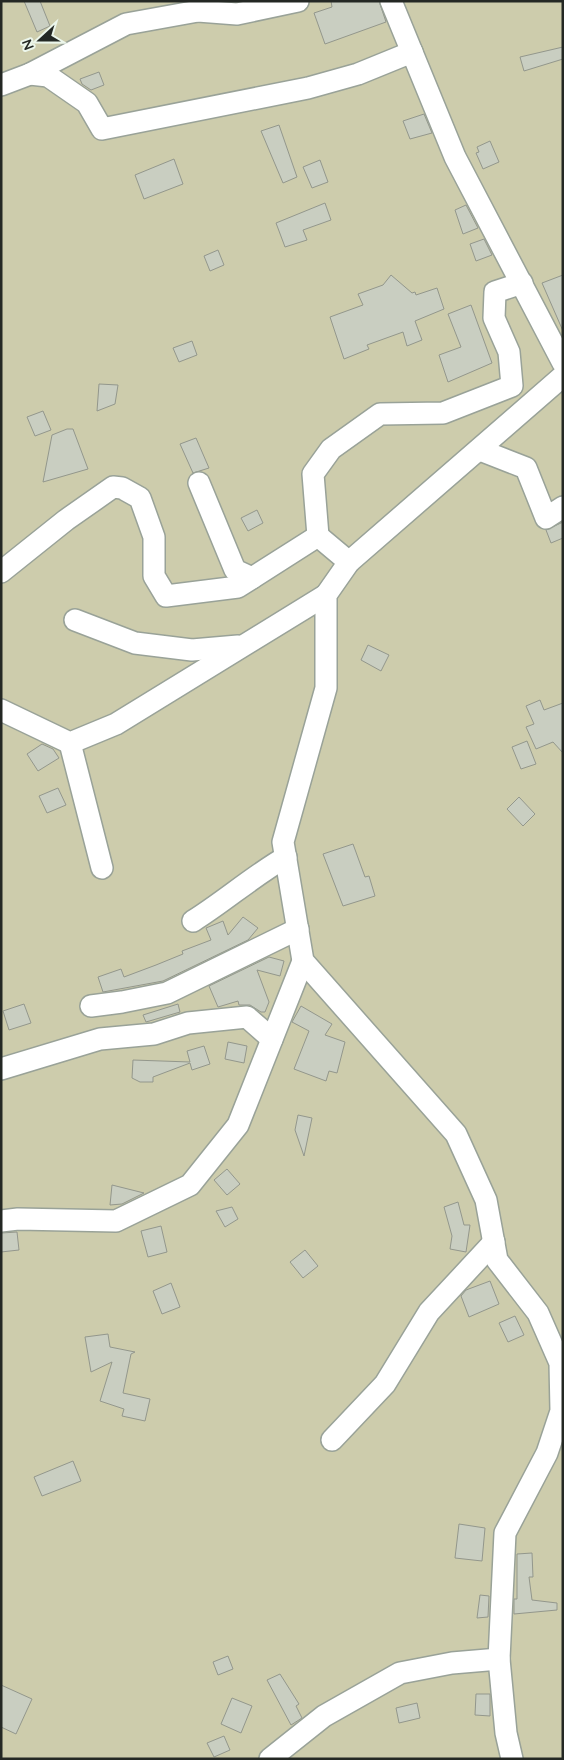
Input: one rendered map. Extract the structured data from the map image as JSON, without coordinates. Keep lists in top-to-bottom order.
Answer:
{
  "north": "left"
}
